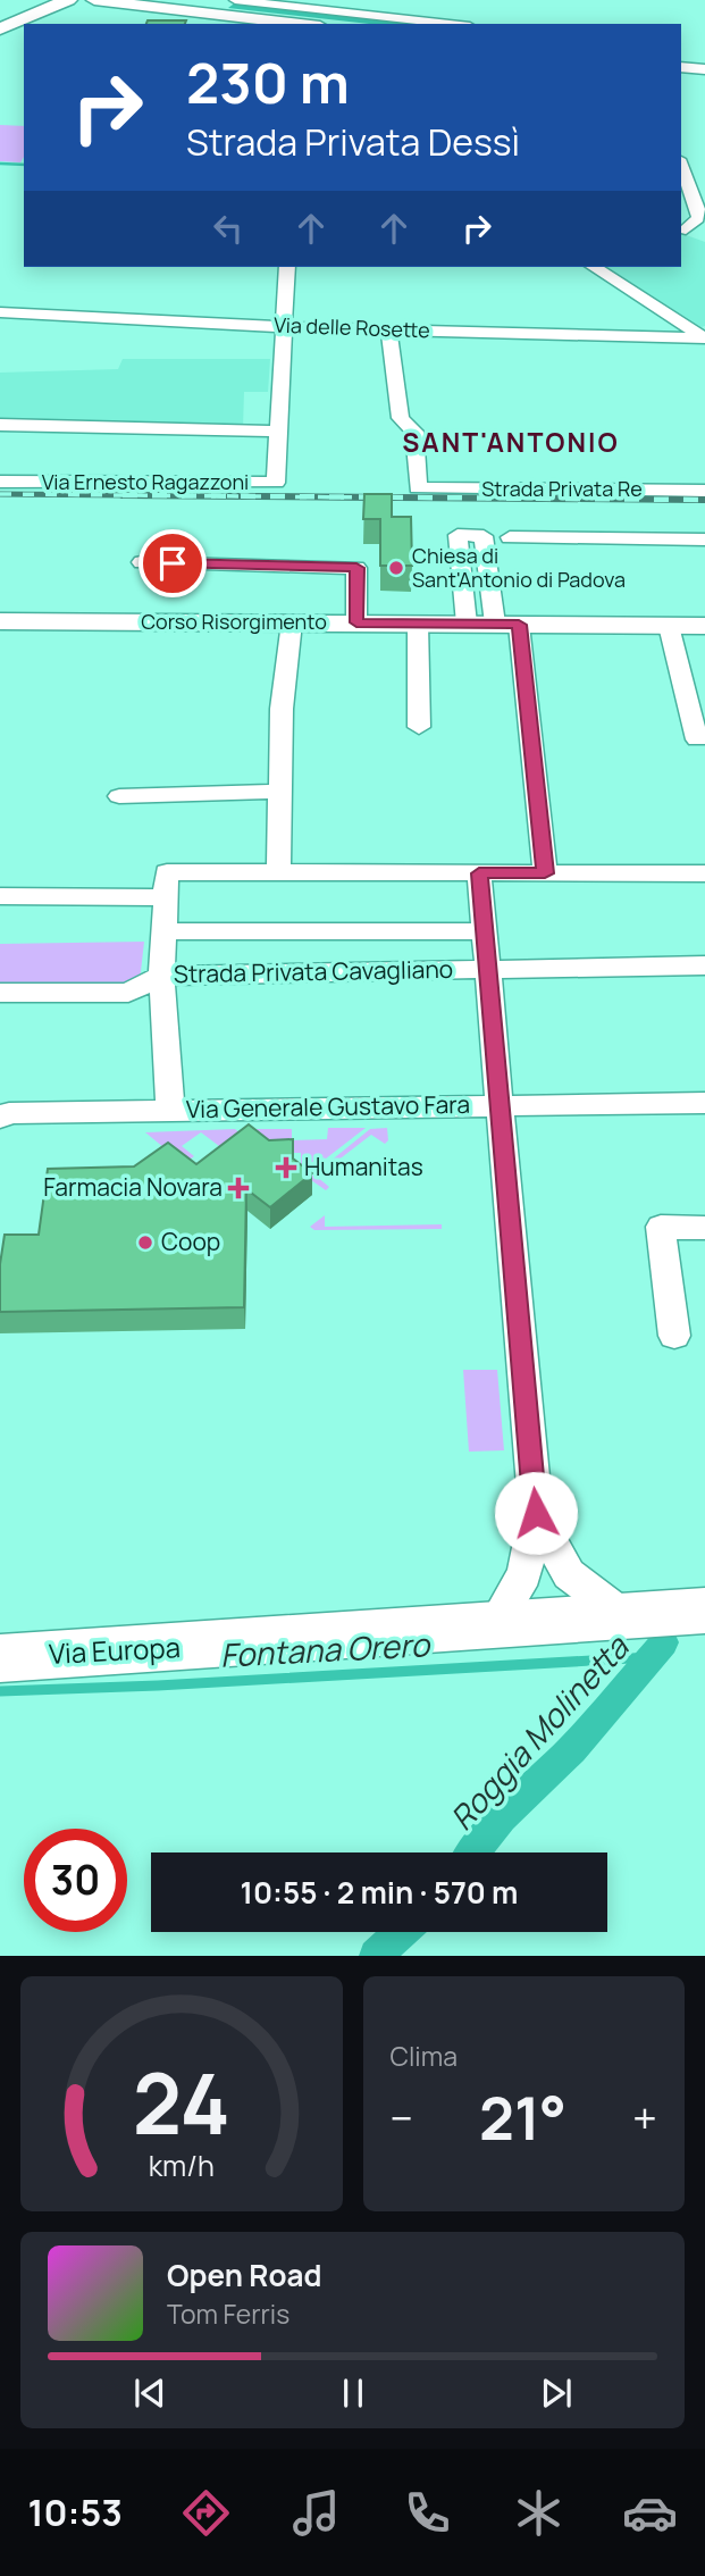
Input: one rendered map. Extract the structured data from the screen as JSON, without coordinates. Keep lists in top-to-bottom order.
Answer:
{
  "streets": {
    "main road": ["Corso Risorgimento", "Via Europa"],
    "street": [
      "Via delle Rosette",
      "Via Ernesto Ragazzoni",
      "Strada Privata Re",
      "Strada Privata Cavagliano",
      "Via Generale Gustavo Fara"
    ]
  },
  "crossings": [
    ["Via delle Rosette", "Via Ernesto Ragazzoni"],
    ["Via delle Rosette", "Strada Privata Re"]
  ],
  "districts": ["SANT'ANTONIO"],
  "water": ["Fontana Orero", "Roggia Molinetta"],
  "places": {
    "other": ["Chiesa di Sant'Antonio di Padova", "Coop"],
    "health": ["Humanitas", "Farmacia Novara"]
  },
  "page": {
    "turn": ["230 m", "Strada Privata Dessì"],
    "limit": "30",
    "trip": "10:55 · 2 min · 570 m",
    "tile": "Clima",
    "heat": ["−", "21°", "+"],
    "song": ["Open Road", "Tom Ferris"],
    "tabs": "10:53",
    "gauge": ["24", "km/h"]
  }
}
